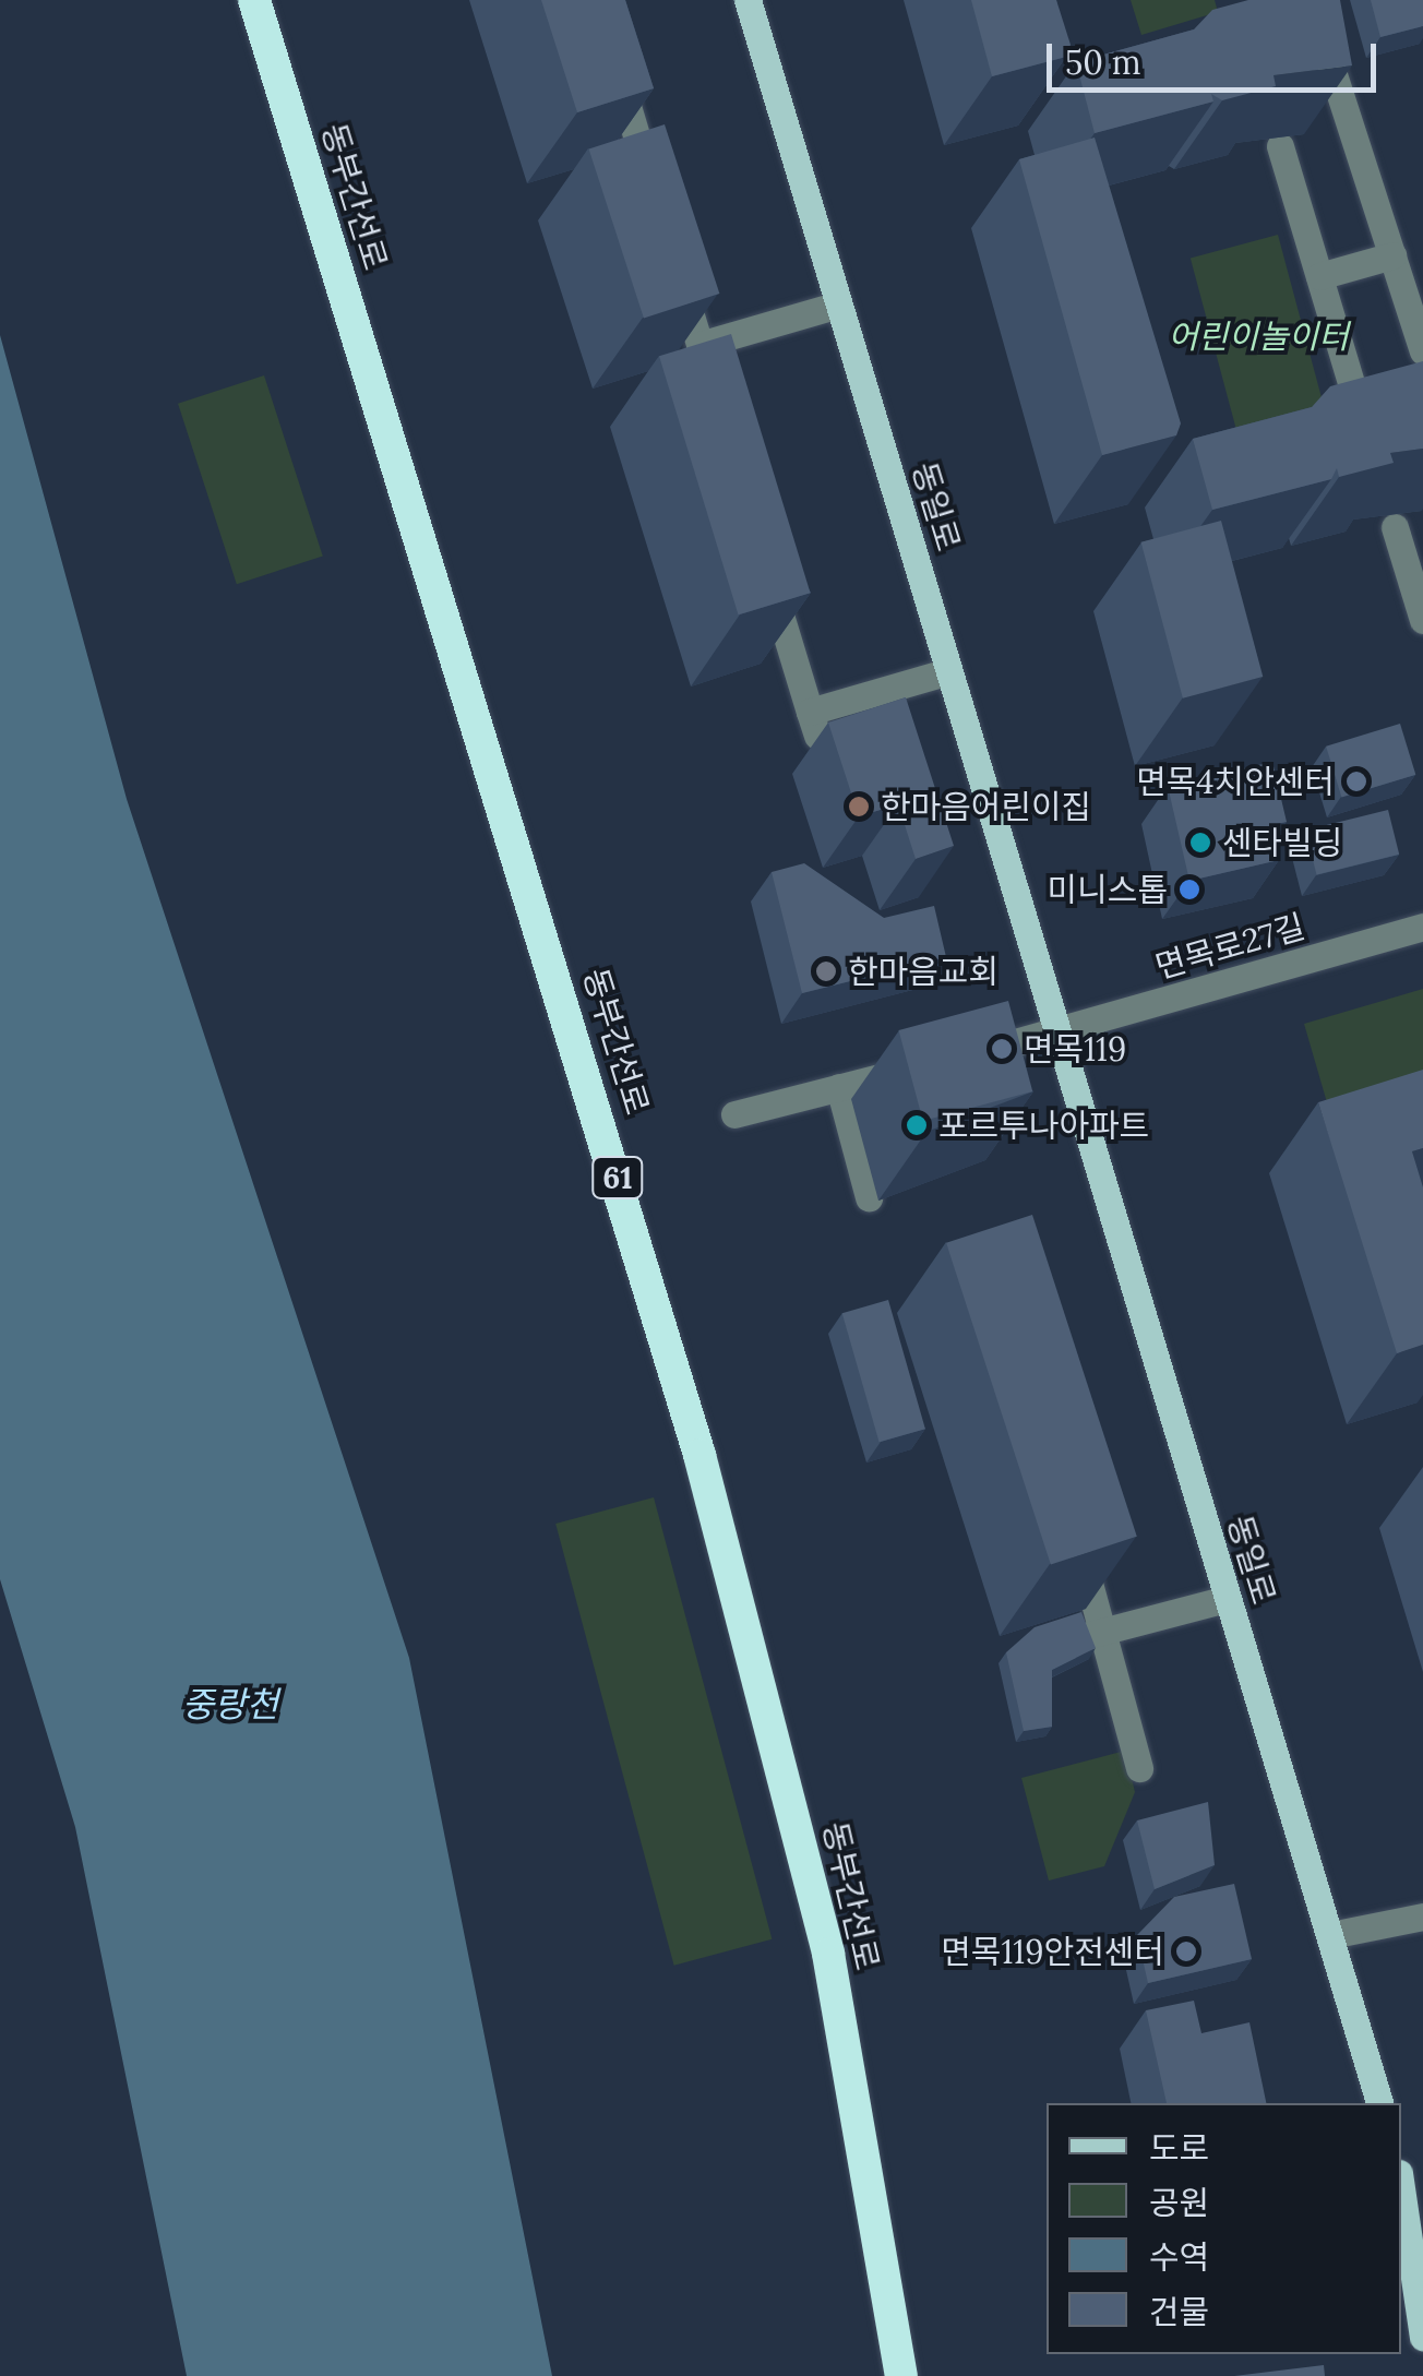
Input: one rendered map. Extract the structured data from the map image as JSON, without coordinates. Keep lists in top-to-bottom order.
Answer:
{
  "streets": {
    "highway": ["동부간선로", "61"],
    "main road": ["동일로"],
    "street": ["면목로27길"]
  },
  "crossings": [
    ["동일로", "면목로27길"]
  ],
  "water": ["중랑천"],
  "parks": ["어린이놀이터"],
  "places": [
    "면목4치안센터",
    "한마음어린이집",
    "센타빌딩",
    "미니스톱",
    "한마음교회",
    "면목119",
    "포르투나아파트",
    "면목119안전센터"
  ],
  "legend": [
    "도로",
    "공원",
    "수역",
    "건물"
  ],
  "scale_bar": "50 m"
}
